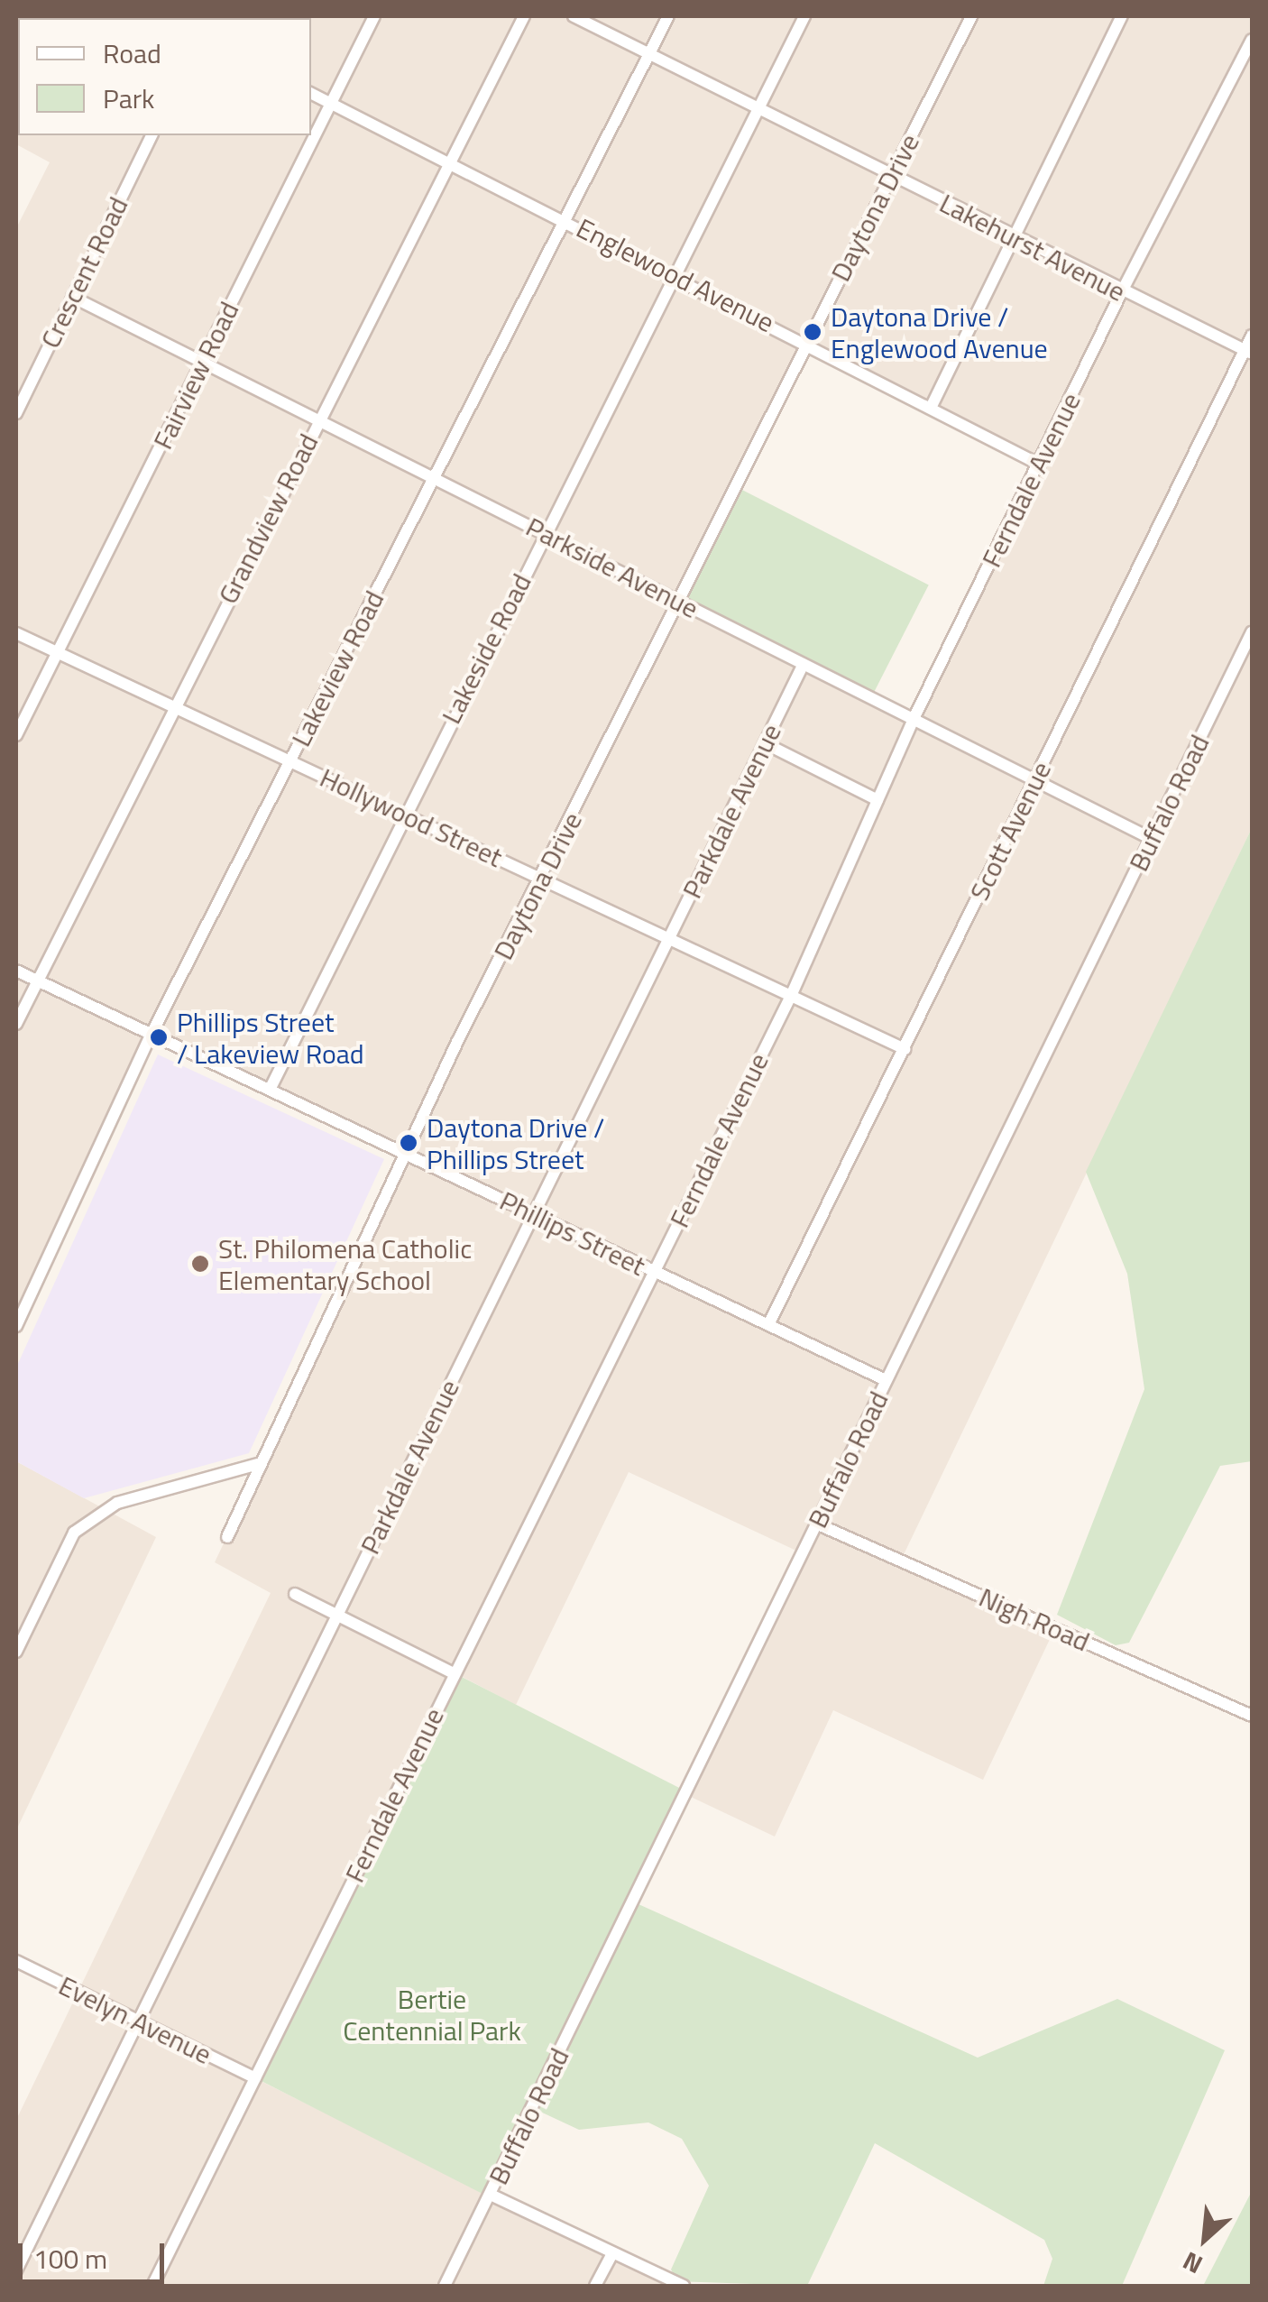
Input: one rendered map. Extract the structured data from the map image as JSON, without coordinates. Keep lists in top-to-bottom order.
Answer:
{
  "streets": {
    "street": [
      "Daytona Drive",
      "Lakehurst Avenue",
      "Crescent Road",
      "Englewood Avenue",
      "Fairview Road",
      "Ferndale Avenue",
      "Grandview Road",
      "Parkside Avenue",
      "Lakeside Road",
      "Lakeview Road",
      "Buffalo Road",
      "Parkdale Avenue",
      "Hollywood Street",
      "Scott Avenue",
      "Phillips Street",
      "Nigh Road",
      "Evelyn Avenue"
    ]
  },
  "crossings": [
    ["Daytona Drive", "Lakehurst Avenue"],
    ["Daytona Drive", "Englewood Avenue"],
    ["Daytona Drive", "Parkside Avenue"],
    ["Daytona Drive", "Hollywood Street"],
    ["Daytona Drive", "Phillips Street"],
    ["Lakehurst Avenue", "Ferndale Avenue"],
    ["Lakehurst Avenue", "Lakeside Road"],
    ["Lakehurst Avenue", "Lakeview Road"],
    ["Lakehurst Avenue", "Scott Avenue"],
    ["Crescent Road", "Parkside Avenue"],
    ["Englewood Avenue", "Fairview Road"],
    ["Englewood Avenue", "Ferndale Avenue"],
    ["Englewood Avenue", "Grandview Road"],
    ["Englewood Avenue", "Lakeside Road"],
    ["Englewood Avenue", "Lakeview Road"],
    ["Fairview Road", "Parkside Avenue"],
    ["Fairview Road", "Hollywood Street"],
    ["Ferndale Avenue", "Parkside Avenue"],
    ["Ferndale Avenue", "Hollywood Street"],
    ["Ferndale Avenue", "Phillips Street"],
    ["Ferndale Avenue", "Evelyn Avenue"],
    ["Grandview Road", "Parkside Avenue"],
    ["Grandview Road", "Hollywood Street"],
    ["Grandview Road", "Phillips Street"],
    ["Parkside Avenue", "Lakeside Road"],
    ["Parkside Avenue", "Lakeview Road"],
    ["Parkside Avenue", "Buffalo Road"],
    ["Parkside Avenue", "Parkdale Avenue"],
    ["Parkside Avenue", "Scott Avenue"],
    ["Lakeside Road", "Hollywood Street"],
    ["Lakeside Road", "Phillips Street"],
    ["Lakeview Road", "Hollywood Street"],
    ["Lakeview Road", "Phillips Street"],
    ["Buffalo Road", "Phillips Street"],
    ["Buffalo Road", "Nigh Road"],
    ["Parkdale Avenue", "Hollywood Street"],
    ["Parkdale Avenue", "Phillips Street"],
    ["Parkdale Avenue", "Evelyn Avenue"],
    ["Hollywood Street", "Scott Avenue"],
    ["Scott Avenue", "Phillips Street"]
  ],
  "parks": ["Bertie Centennial Park"],
  "places": [
    "Daytona Drive / Englewood Avenue",
    "Phillips Street / Lakeview Road",
    "Daytona Drive / Phillips Street",
    "St. Philomena Catholic Elementary School"
  ],
  "legend": ["Road", "Park"],
  "scale_bar": "100 m",
  "north": "bottom left"
}
